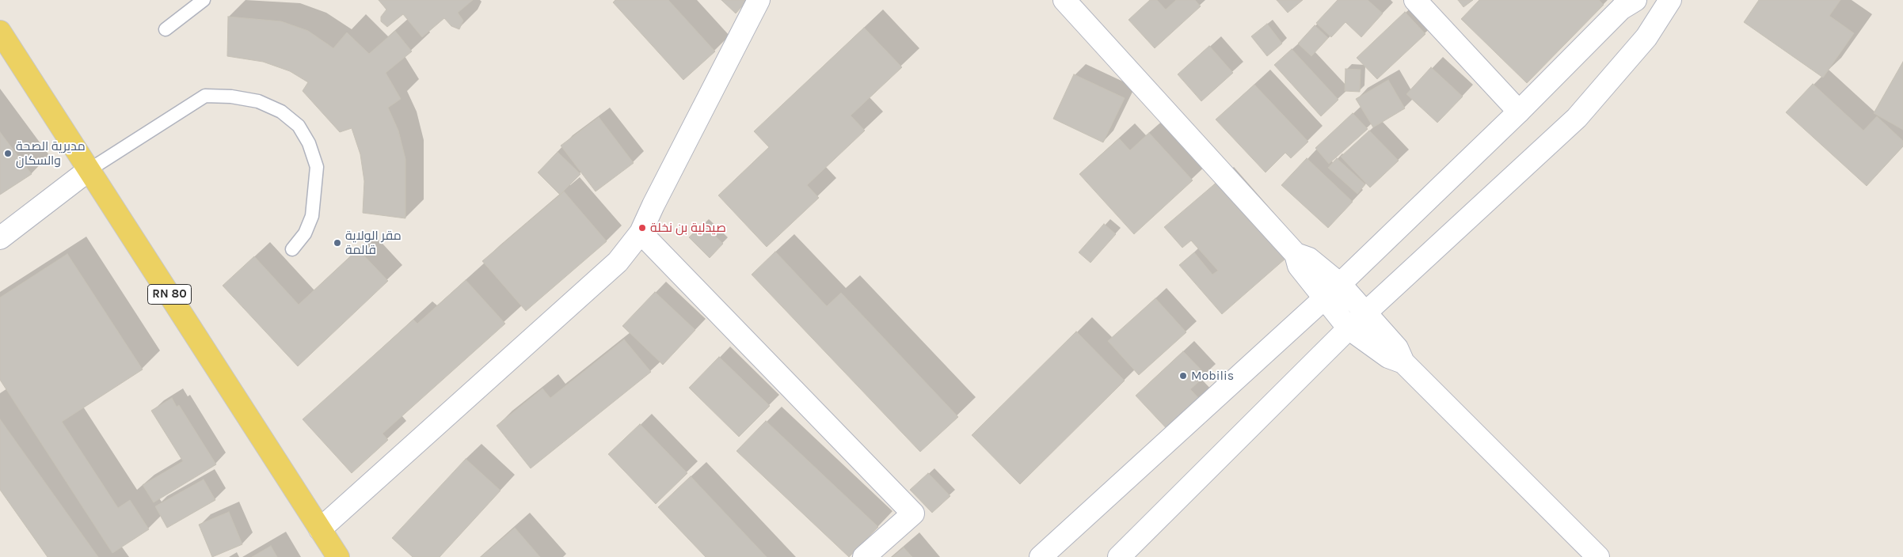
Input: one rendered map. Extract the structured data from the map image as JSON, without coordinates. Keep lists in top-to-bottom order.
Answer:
{
  "streets": {
    "main road": ["RN 80"]
  },
  "places": [
    "مديرية الصحة والسكان",
    "صيدلية بن نخلة",
    "مقر الولاية قالمة",
    "Mobilis"
  ]
}
